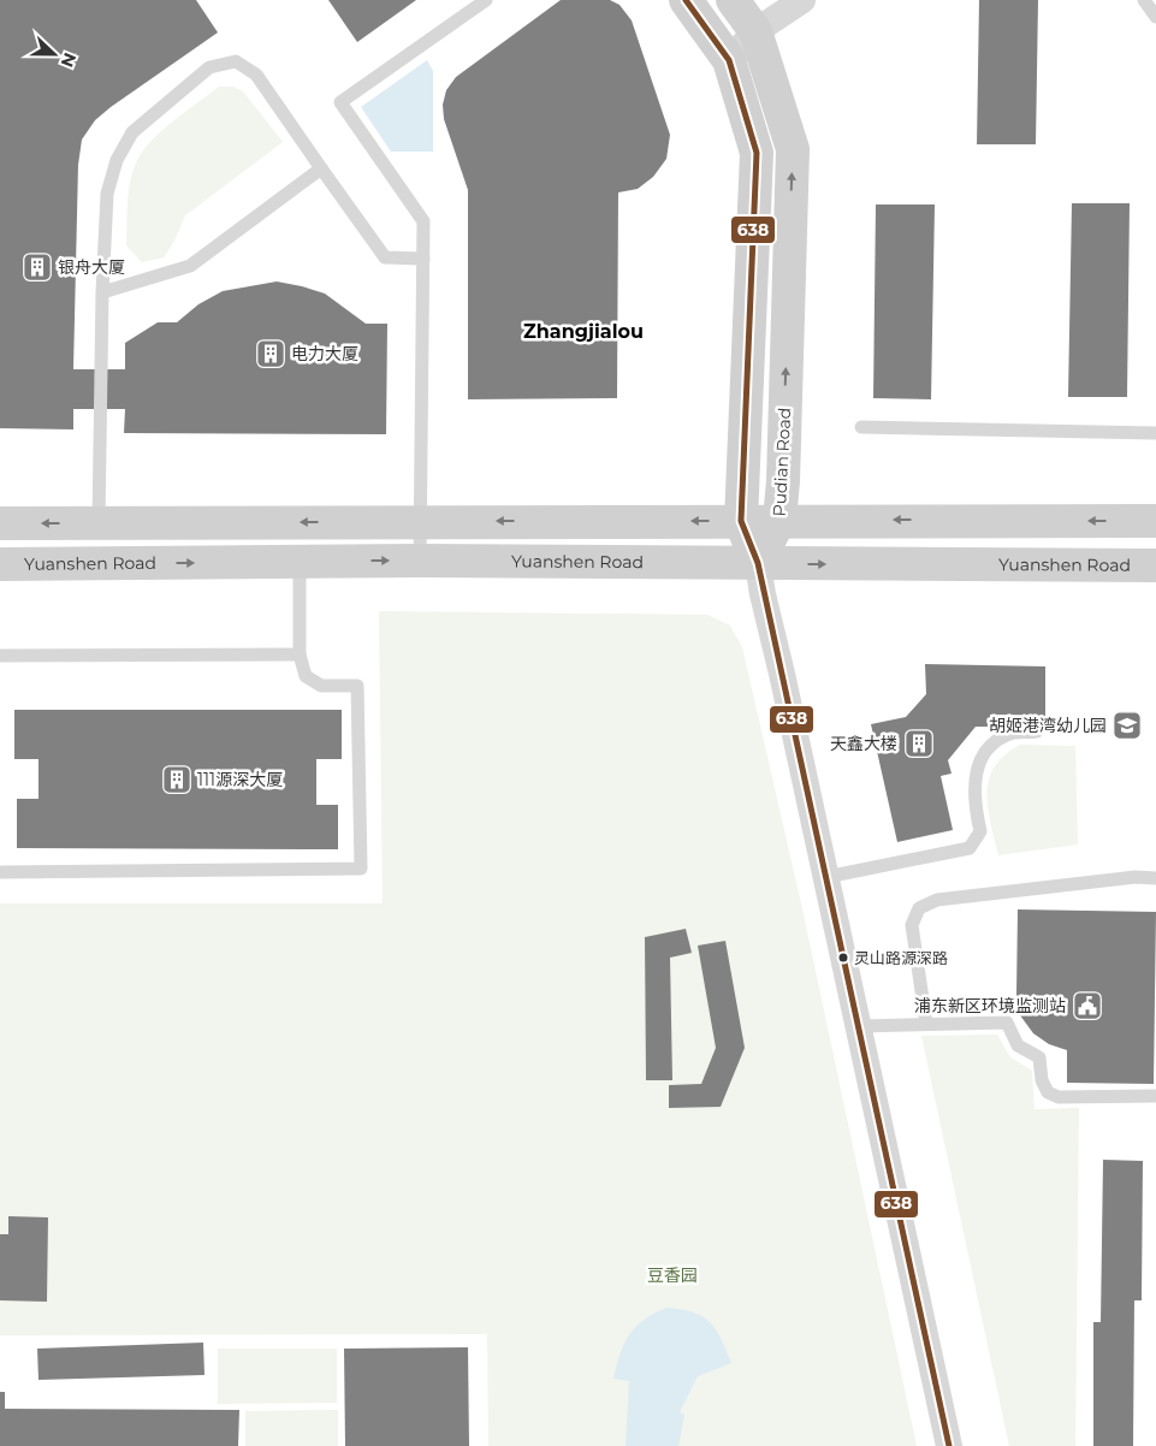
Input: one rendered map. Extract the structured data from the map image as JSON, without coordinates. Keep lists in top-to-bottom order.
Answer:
{
  "streets": {
    "main road": ["Pudian Road", "Yuanshen Road"]
  },
  "crossings": [
    ["Pudian Road", "Yuanshen Road"]
  ],
  "districts": ["Zhangjialou"],
  "parks": ["豆香园"],
  "places": {
    "building": [
      "银舟大厦",
      "电力大厦",
      "天鑫大楼",
      "111源深大厦"
    ],
    "school or university": ["胡姬港湾幼儿园"],
    "other": ["灵山路源深路"],
    "public building": ["浦东新区环境监测站"]
  },
  "lines": ["transit line 638"],
  "north": "right"
}
